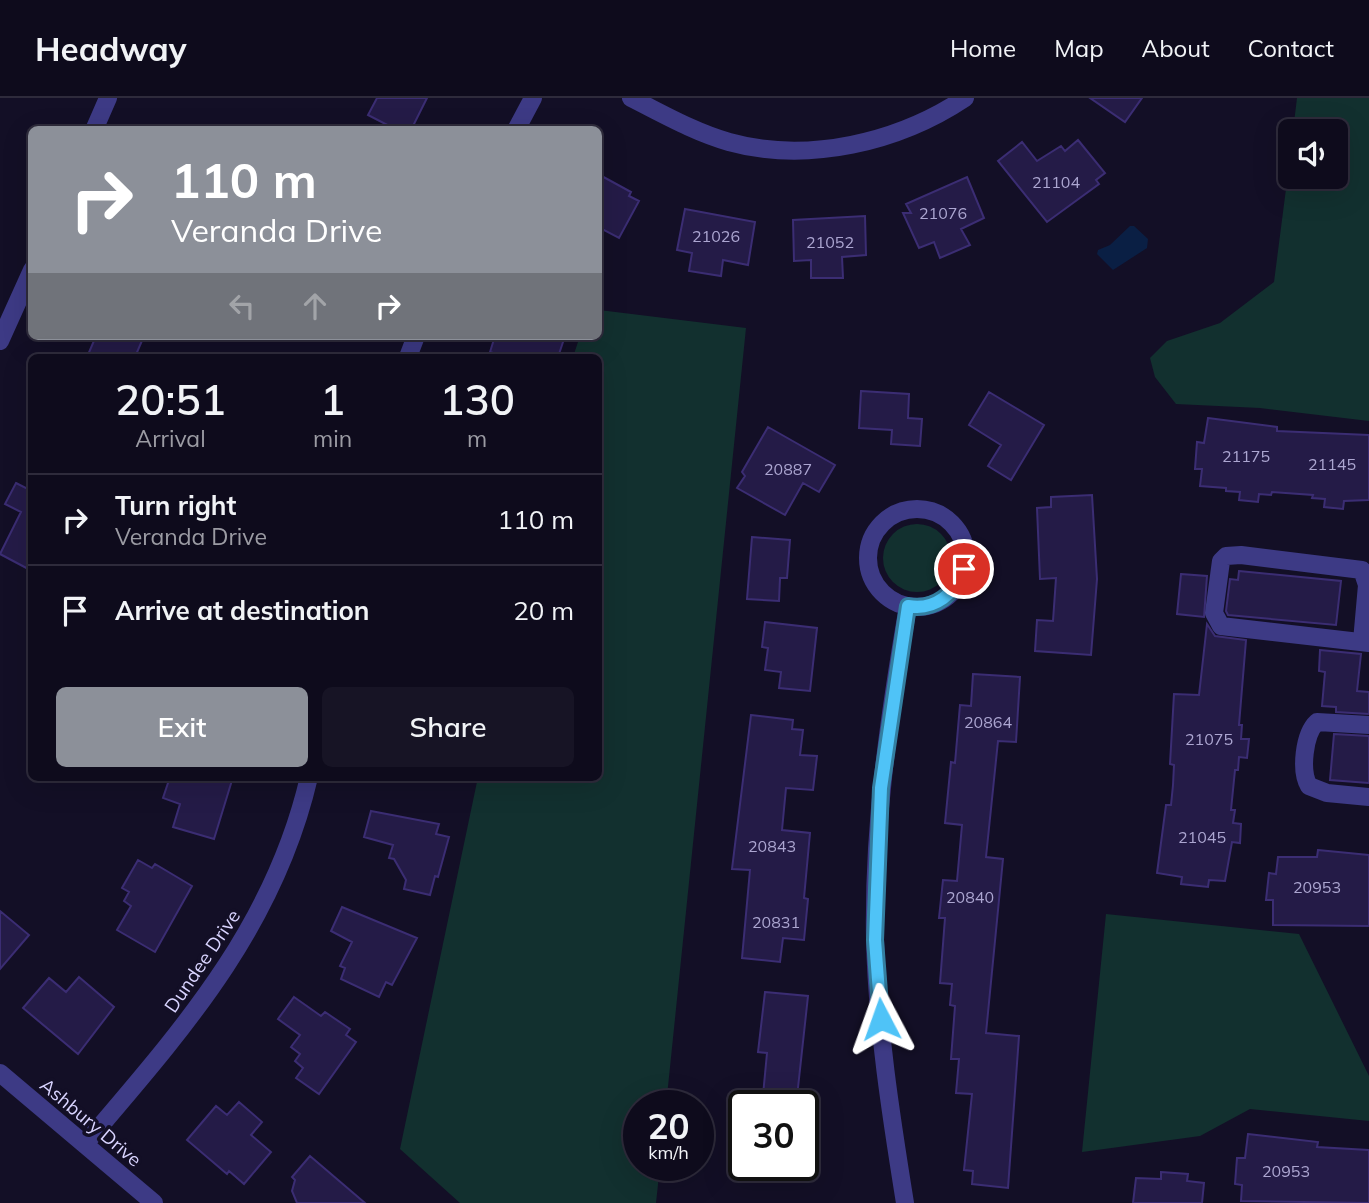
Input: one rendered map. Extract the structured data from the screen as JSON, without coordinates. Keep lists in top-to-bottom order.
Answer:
{
  "streets": {
    "street": ["Dundee Drive", "Ashbury Drive"]
  },
  "crossings": [
    ["Dundee Drive", "Ashbury Drive"]
  ],
  "house_numbers": [
    "21104",
    "21076",
    "21026",
    "21052",
    "21175",
    "21145",
    "20887",
    "20864",
    "21075",
    "21045",
    "20843",
    "20953",
    "20840",
    "20831",
    "20953"
  ],
  "page": {
    "header": "Headway",
    "nav": [
      "Home",
      "Map",
      "About",
      "Contact"
    ],
    "turn": ["110 m", "Veranda Drive"],
    "eta": [
      "20:51",
      "Arrival",
      "1",
      "min",
      "130",
      "m"
    ],
    "list": [
      {
        "name": "Turn right",
        "note": "Veranda Drive",
        "value": "110 m"
      },
      {
        "name": "Arrive at destination",
        "value": "20 m"
      }
    ],
    "buttons": ["Exit", "Share"],
    "speed": "20 km/h",
    "limit": "30"
  }
}
